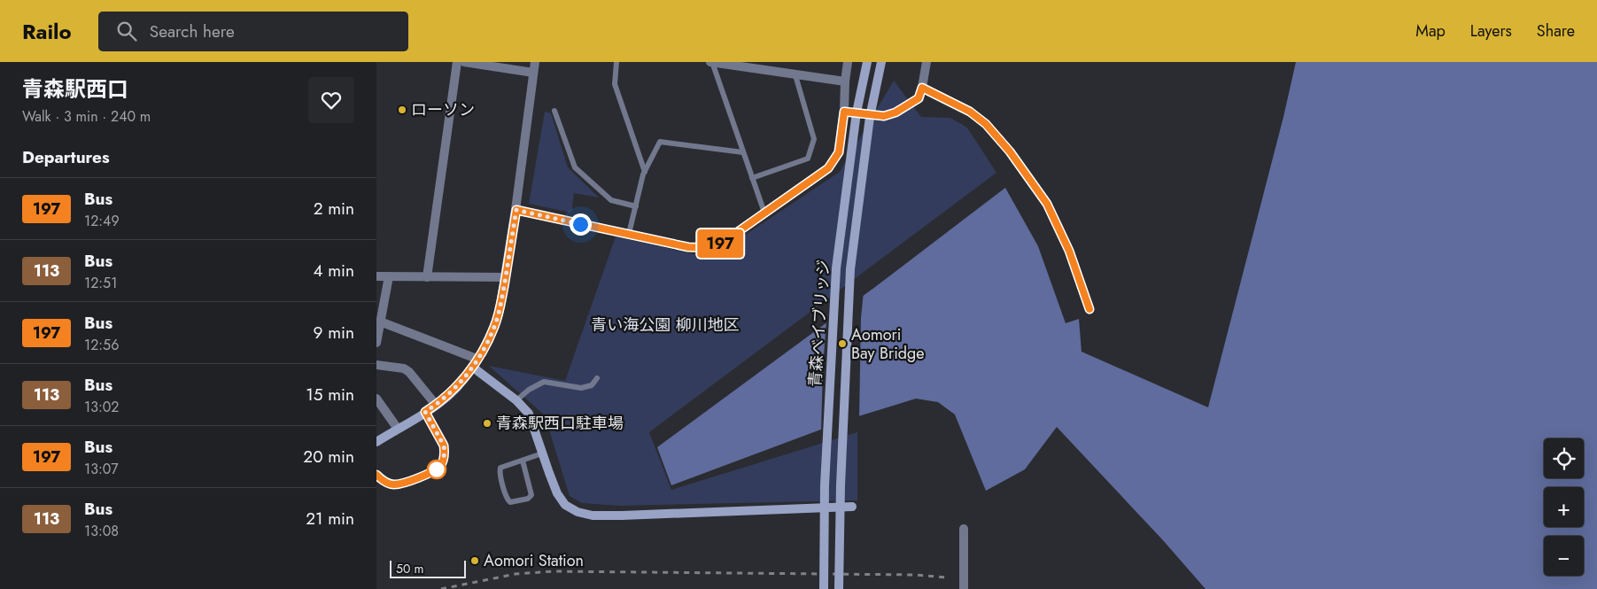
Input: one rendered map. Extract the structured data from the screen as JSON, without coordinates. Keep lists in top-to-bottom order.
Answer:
{
  "streets": {
    "street": ["青森ベイブリッジ"]
  },
  "parks": ["青い海公園 柳川地区"],
  "places": [
    "ローソン",
    "Aomori Bay Bridge",
    "青森駅西口駐車場",
    "Aomori Station"
  ],
  "lines": ["bus line 197"],
  "scale_bar": "50 m",
  "page": {
    "header": "Railo",
    "search": "Search here",
    "nav": ["Map", "Layers", "Share"],
    "heading": [
      ["青森駅西口", "Walk · 3 min · 240 m"],
      "Departures"
    ],
    "on_map": "197",
    "list": [
      {
        "mark": "197",
        "name": "Bus",
        "note": "12:49",
        "value": "2 min"
      },
      {
        "mark": "113",
        "name": "Bus",
        "note": "12:51",
        "value": "4 min"
      },
      {
        "mark": "197",
        "name": "Bus",
        "note": "12:56",
        "value": "9 min"
      },
      {
        "mark": "113",
        "name": "Bus",
        "note": "13:02",
        "value": "15 min"
      },
      {
        "mark": "197",
        "name": "Bus",
        "note": "13:07",
        "value": "20 min"
      },
      {
        "mark": "113",
        "name": "Bus",
        "note": "13:08",
        "value": "21 min"
      }
    ],
    "map_buttons": ["+", "−"],
    "scale": "50 m"
  }
}
